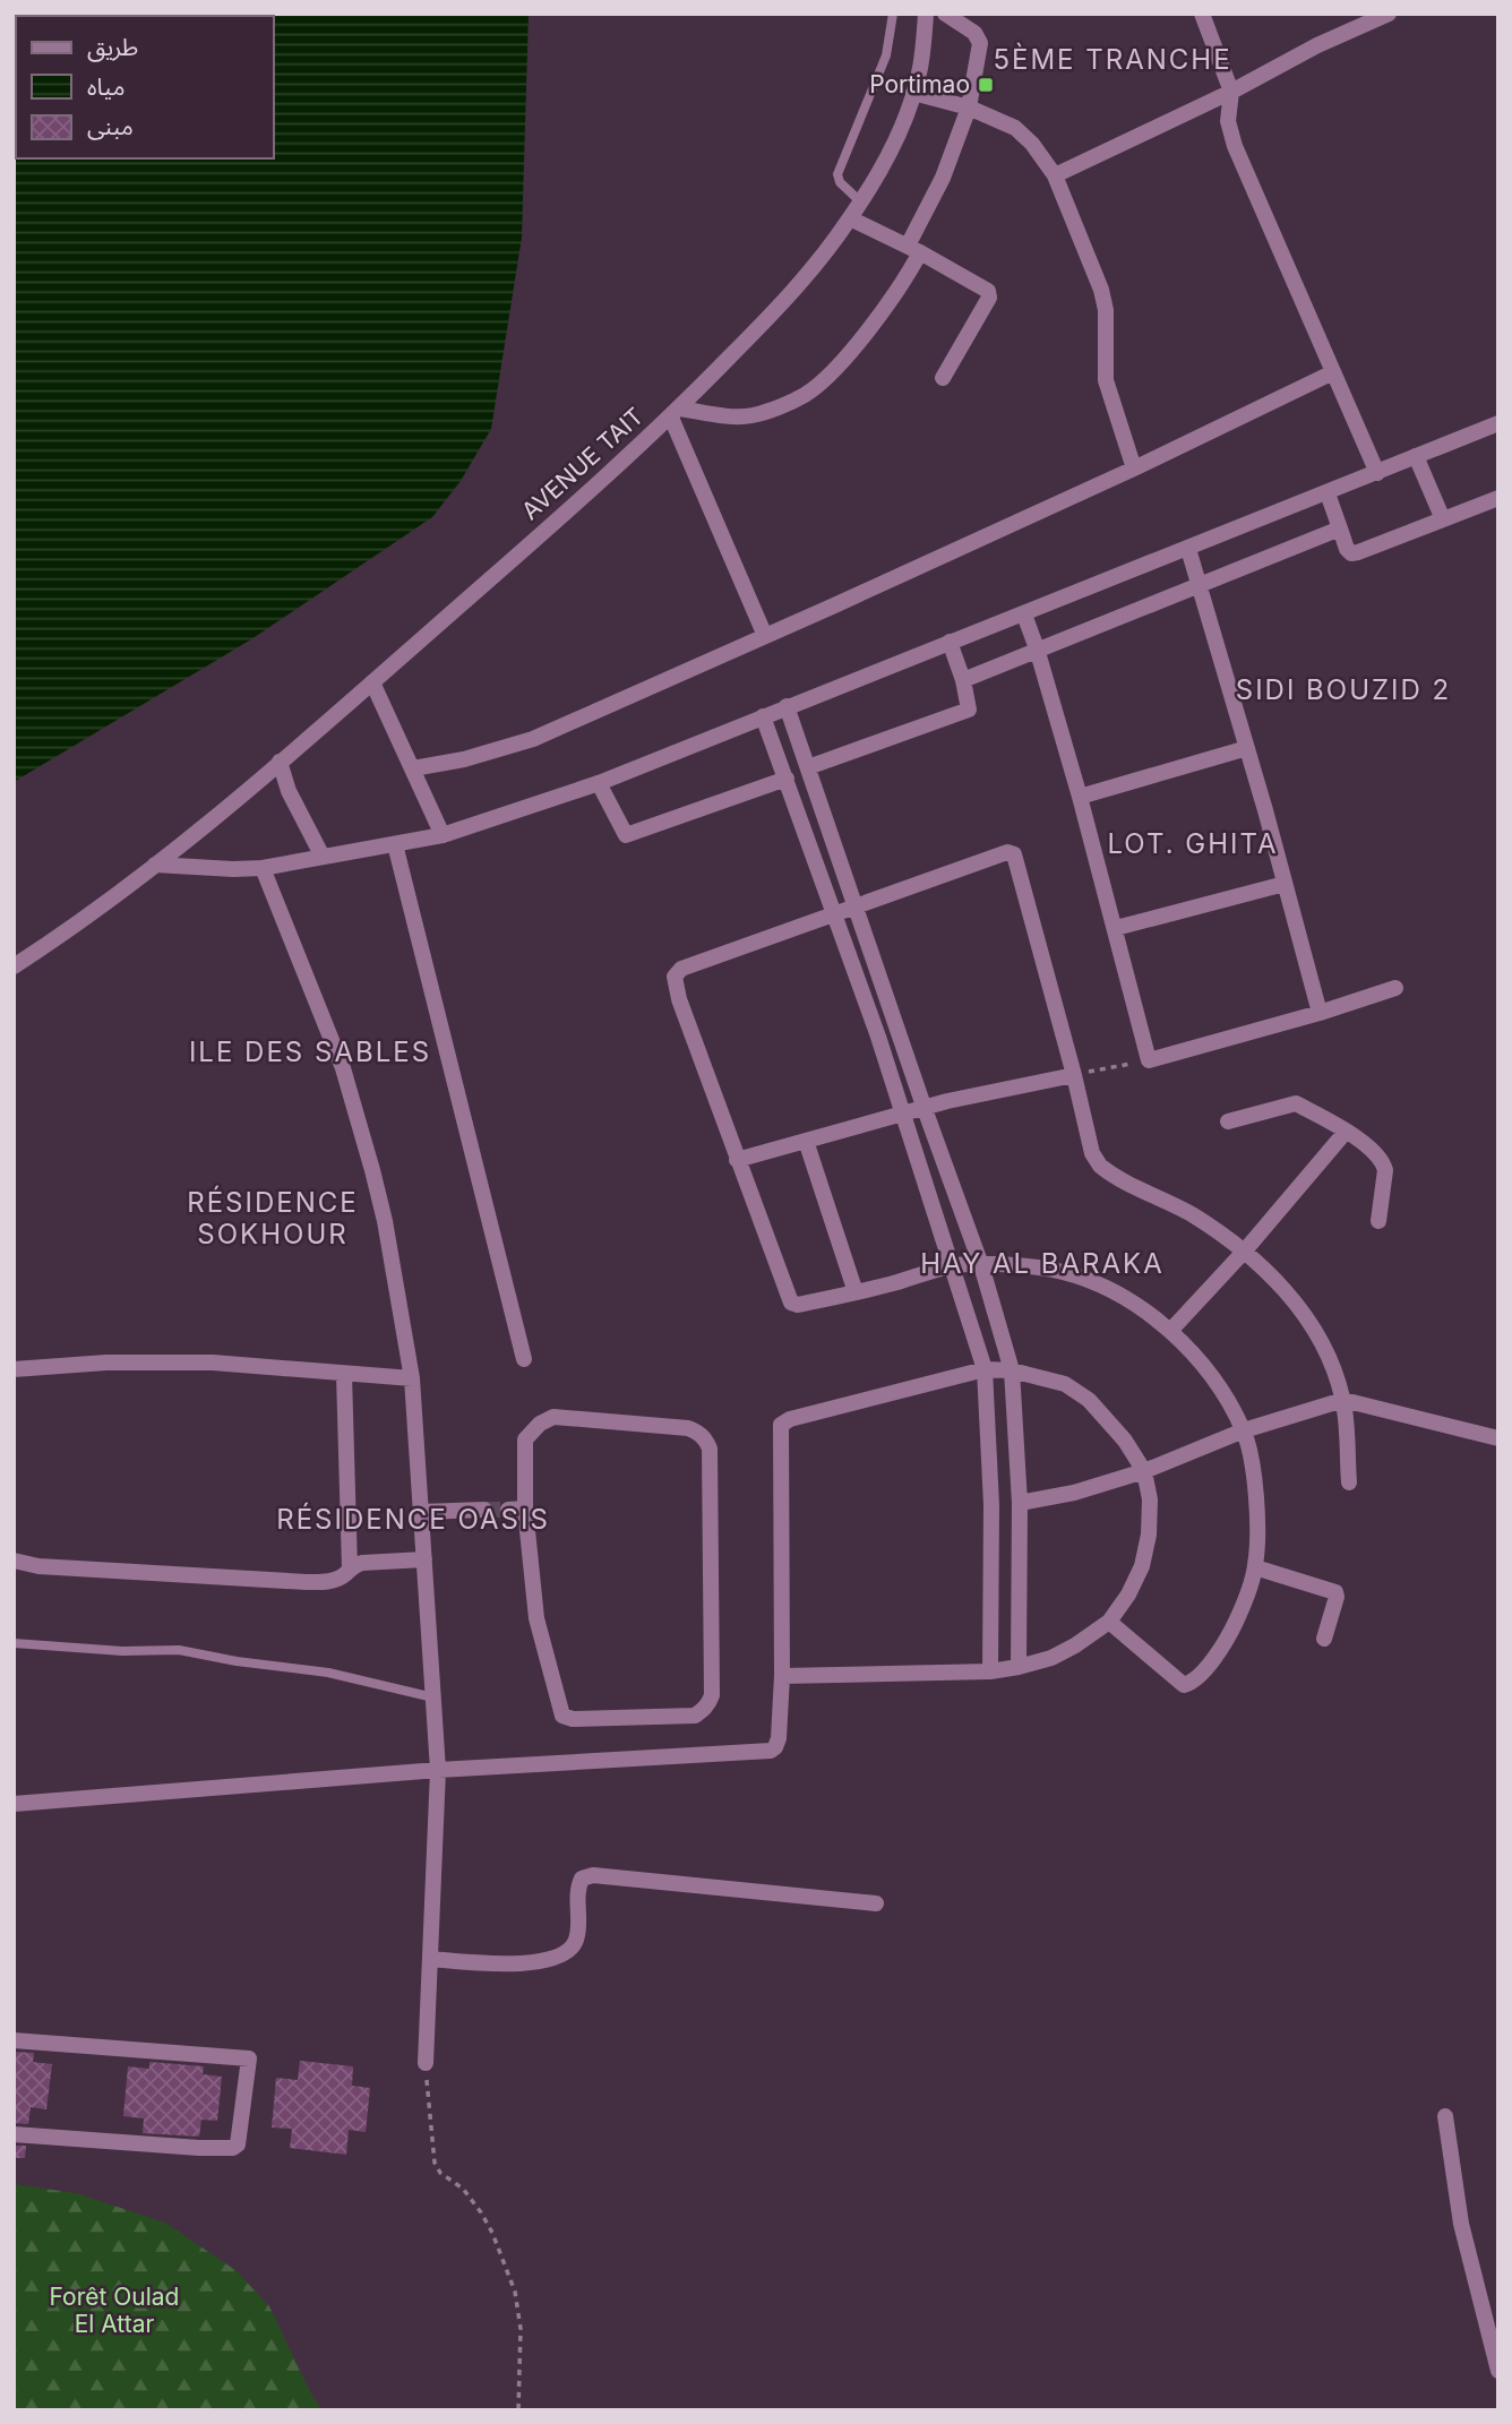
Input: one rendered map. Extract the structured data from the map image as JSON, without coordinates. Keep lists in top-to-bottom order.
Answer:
{
  "streets": {
    "street": ["AVENUE TAIT"]
  },
  "districts": [
    "5ÈME TRANCHE",
    "SIDI BOUZID 2",
    "LOT. GHITA",
    "ILE DES SABLES",
    "RÉSIDENCE SOKHOUR",
    "HAY AL BARAKA",
    "RÉSIDENCE OASIS"
  ],
  "parks": ["Forêt Oulad El Attar"],
  "places": {
    "transit": ["Portimao"]
  },
  "legend": ["طريق", "مياه", "مبنى"]
}
